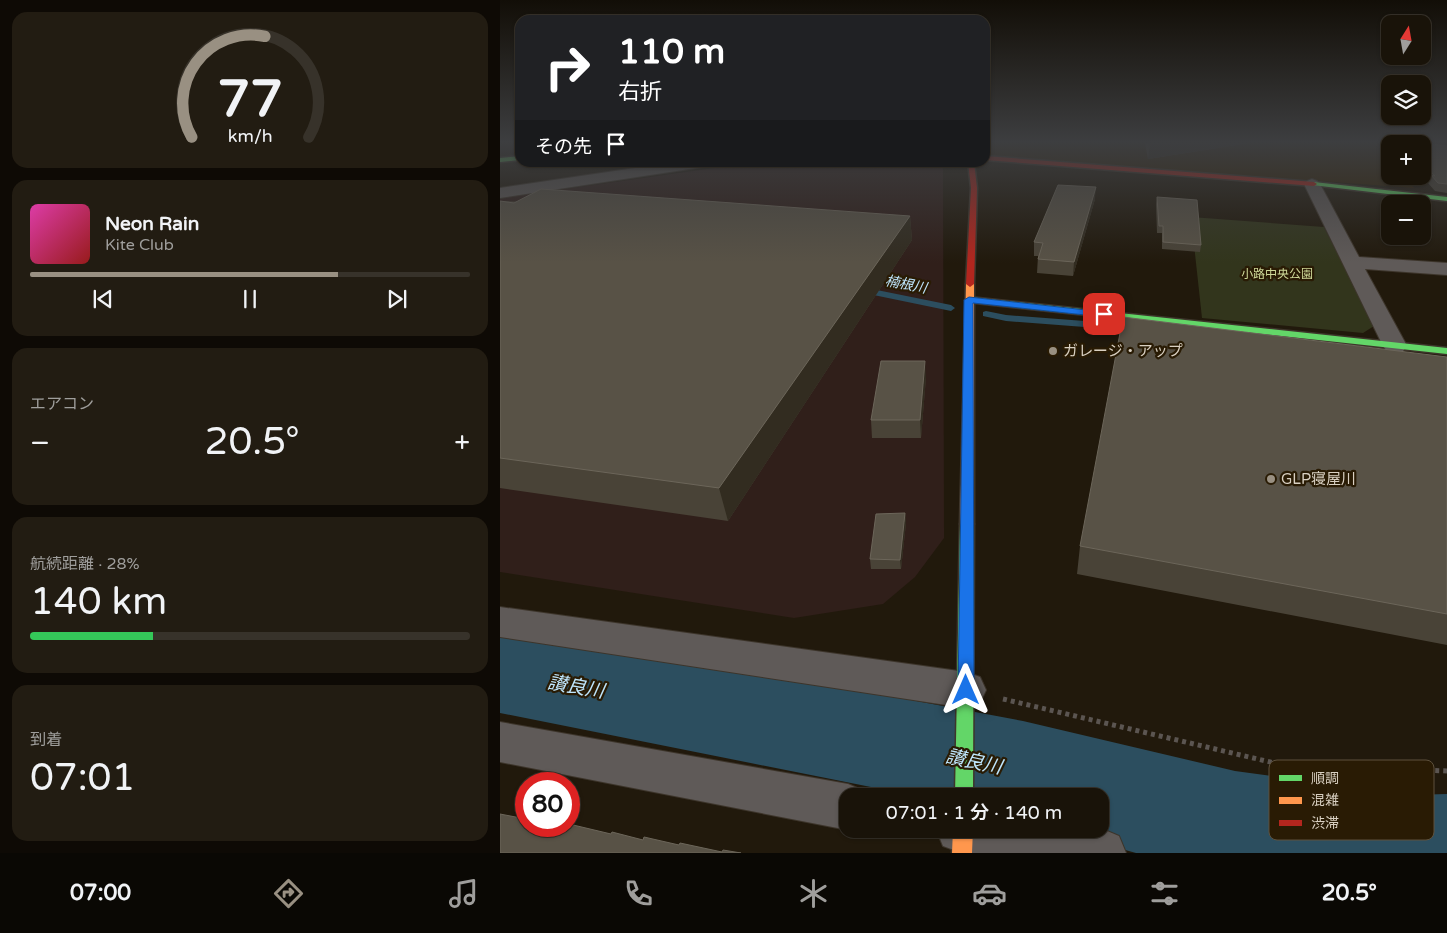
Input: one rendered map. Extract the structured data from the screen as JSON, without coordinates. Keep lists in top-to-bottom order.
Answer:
{
  "water": ["楠根川", "讃良川"],
  "parks": ["小路中央公園"],
  "places": ["ガレージ・アップ", "GLP寝屋川"],
  "legend": ["順調", "混雑", "渋滞"],
  "north": "top",
  "page": {
    "map_buttons": ["+", "−"],
    "turn": ["110 m", "右折"],
    "then": "その先",
    "song": ["Neon Rain", "Kite Club"],
    "tile": [
      "エアコン",
      ["航続距離 · 28%", "140 km"],
      ["到着", "07:01"]
    ],
    "heat": ["−", "20.5°", "+"],
    "limit": "80",
    "trip": "07:01 · 1 分 · 140 m",
    "tabs": ["07:00", "20.5°"],
    "gauge": ["77", "km/h"]
  }
}
